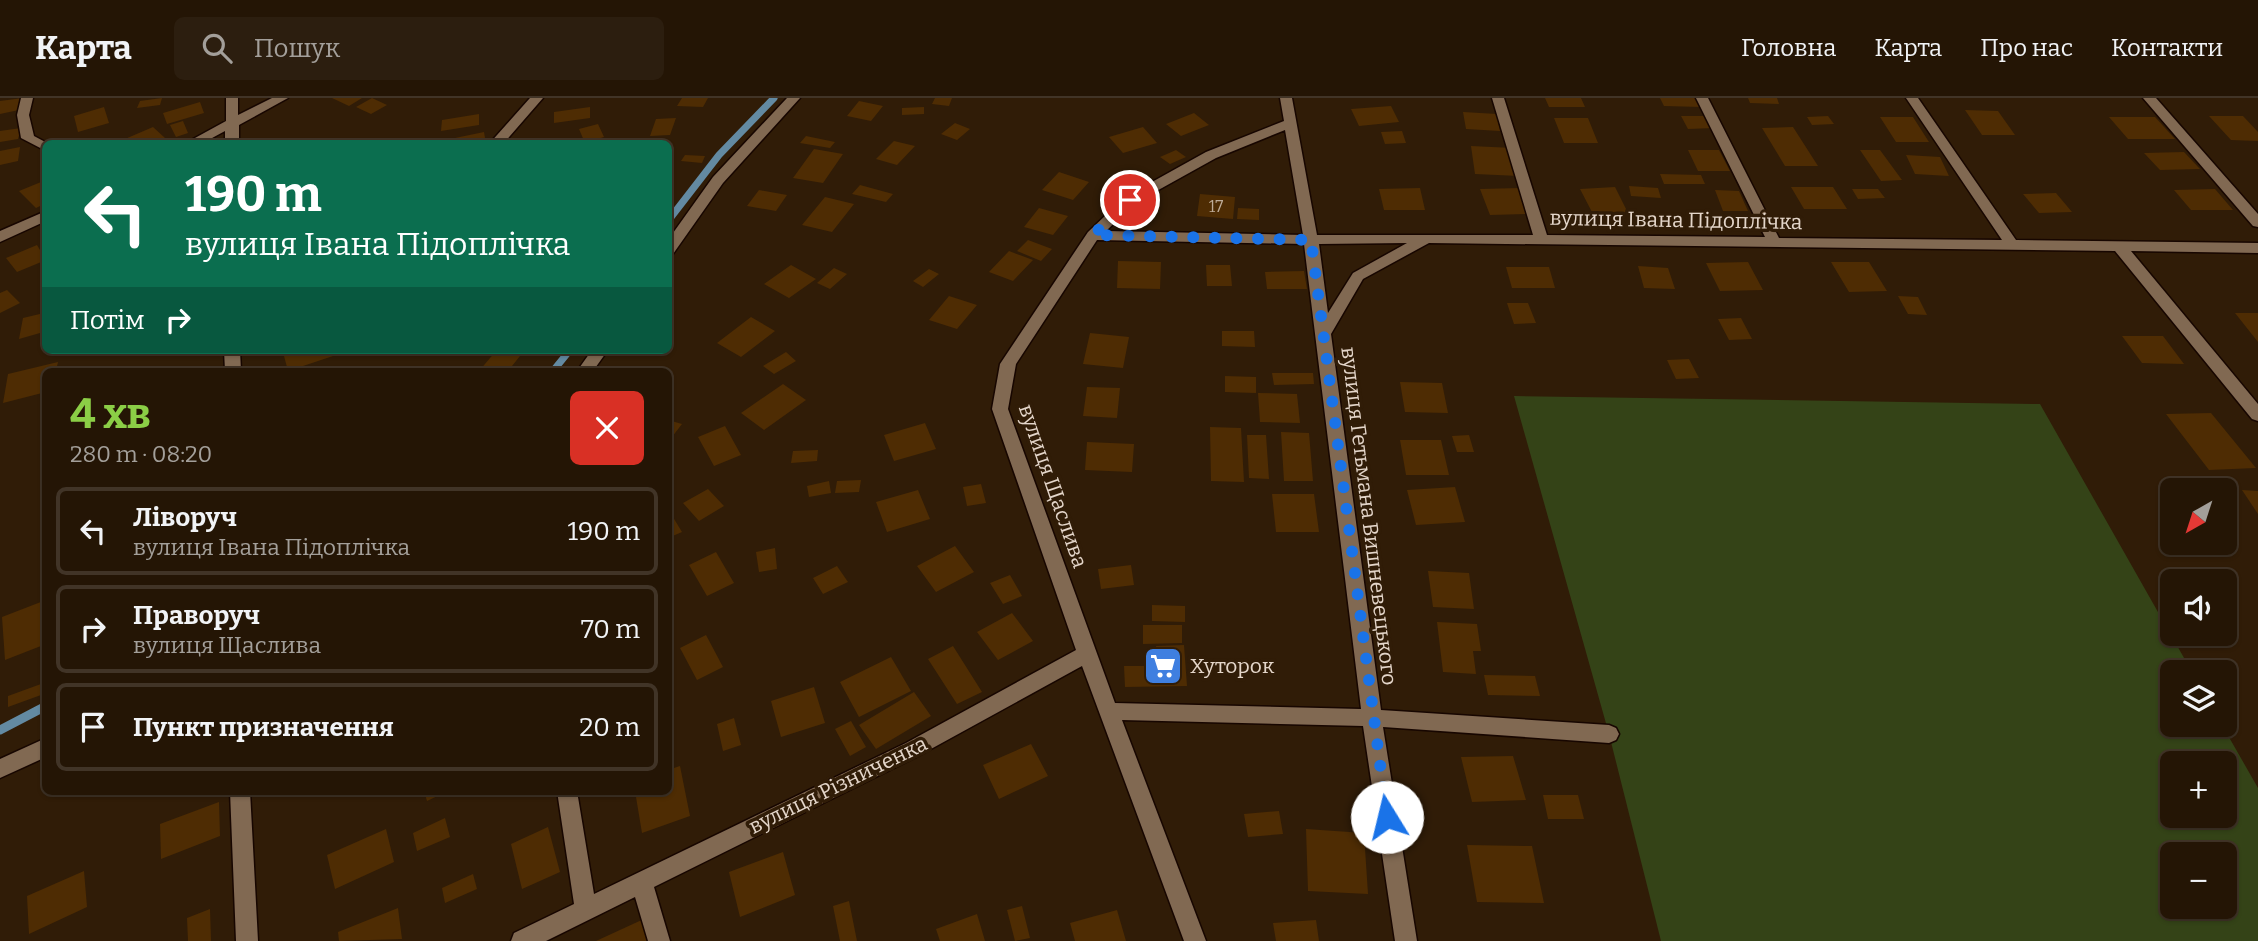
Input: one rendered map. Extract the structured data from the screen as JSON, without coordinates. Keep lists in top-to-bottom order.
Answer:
{
  "streets": {
    "street": [
      "вулиця Івана Підоплічка",
      "вулиця Щаслива",
      "вулиця Гетьмана Вишневецького",
      "вулиця Різниченка"
    ]
  },
  "crossings": [
    ["вулиця Івана Підоплічка", "вулиця Щаслива"],
    ["вулиця Івана Підоплічка", "вулиця Гетьмана Вишневецького"],
    ["вулиця Щаслива", "вулиця Гетьмана Вишневецького"],
    ["вулиця Щаслива", "вулиця Різниченка"]
  ],
  "places": {
    "supermarket": ["Хуторок"]
  },
  "house_numbers": ["17"],
  "north": "bottom left",
  "page": {
    "header": "Карта",
    "search": "Пошук",
    "nav": [
      "Головна",
      "Карта",
      "Про нас",
      "Контакти"
    ],
    "turn": ["190 m", "вулиця Івана Підоплічка"],
    "then": "Потім",
    "heading": ["4 хв", "280 m · 08:20"],
    "map_buttons": ["+", "−"],
    "list": [
      {
        "name": "Ліворуч",
        "note": "вулиця Івана Підоплічка",
        "value": "190 m"
      },
      {
        "name": "Праворуч",
        "note": "вулиця Щаслива",
        "value": "70 m"
      },
      {
        "name": "Пункт призначення",
        "value": "20 m"
      }
    ]
  }
}
